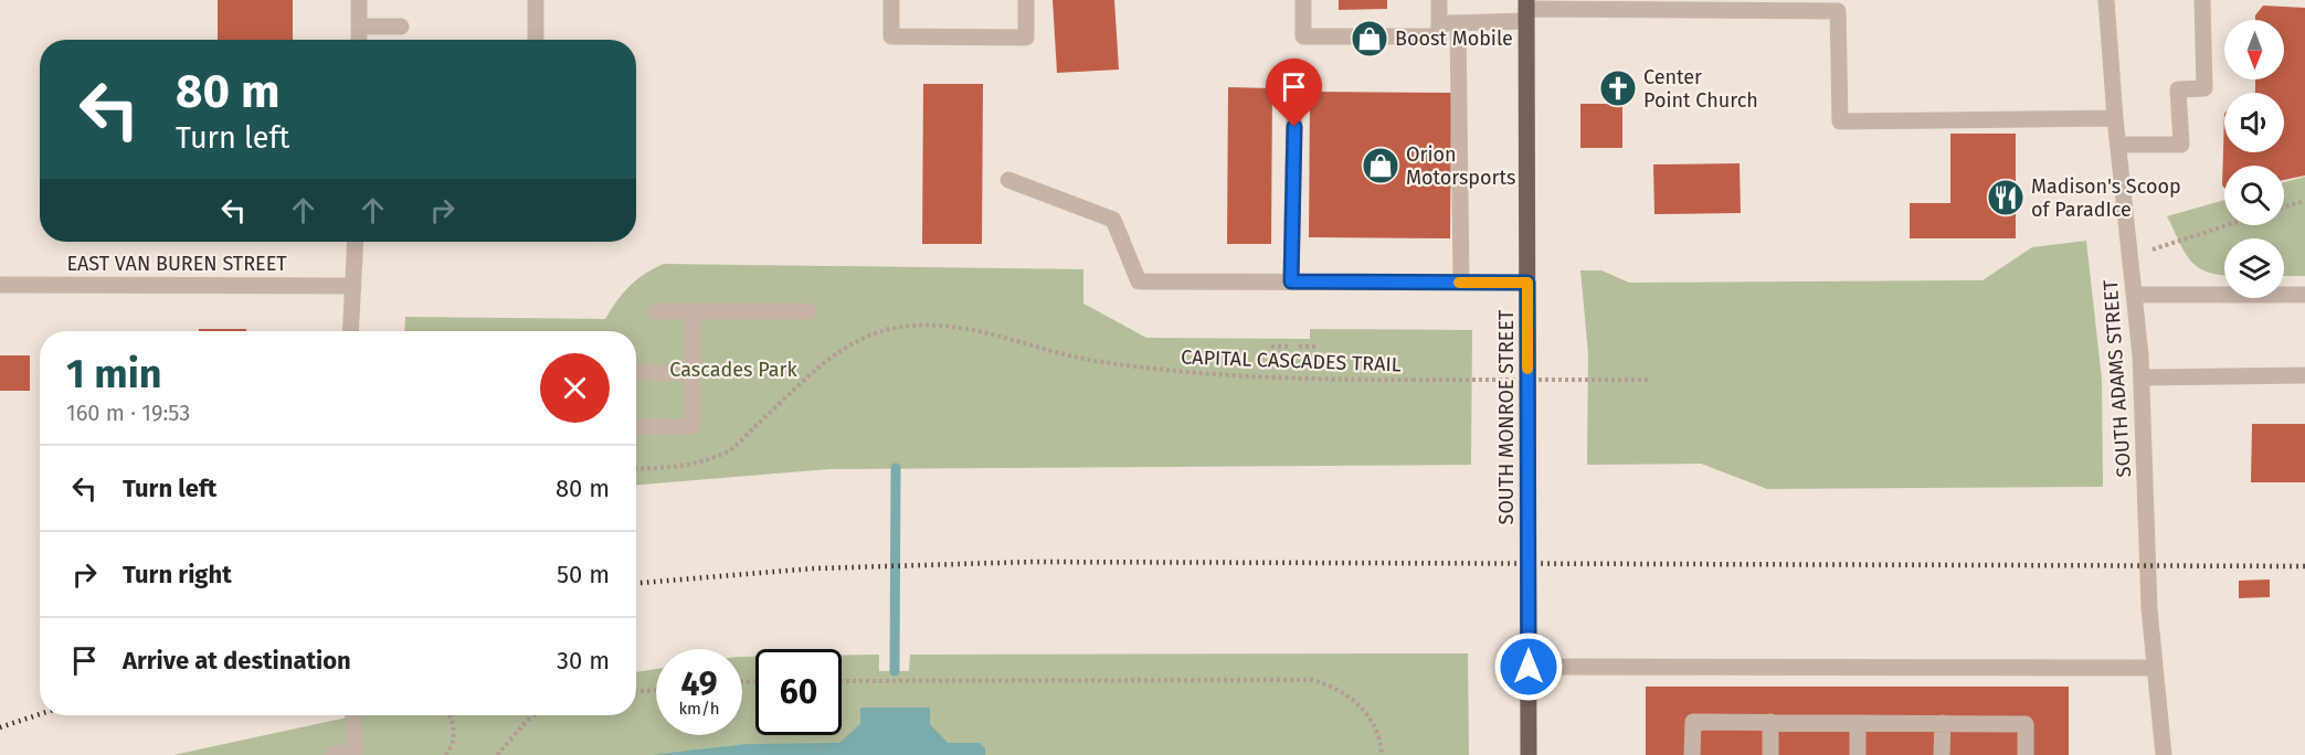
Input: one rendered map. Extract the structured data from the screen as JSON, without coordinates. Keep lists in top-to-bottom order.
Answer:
{
  "streets": {
    "main road": ["SOUTH MONROE STREET"],
    "street": ["EAST VAN BUREN STREET", "SOUTH ADAMS STREET"],
    "path": ["CAPITAL CASCADES TRAIL"]
  },
  "parks": ["Cascades Park"],
  "places": {
    "shop": ["Boost Mobile", "Orion Motorsports"],
    "church": ["Center Point Church"],
    "restaurant": ["Madison's Scoop of ParadIce"]
  },
  "north": "bottom",
  "page": {
    "turn": ["80 m", "Turn left"],
    "heading": ["1 min", "160 m · 19:53"],
    "list": [
      {
        "name": "Turn left",
        "value": "80 m"
      },
      {
        "name": "Turn right",
        "value": "50 m"
      },
      {
        "name": "Arrive at destination",
        "value": "30 m"
      }
    ],
    "speed": "49 km/h",
    "limit": "60"
  }
}
